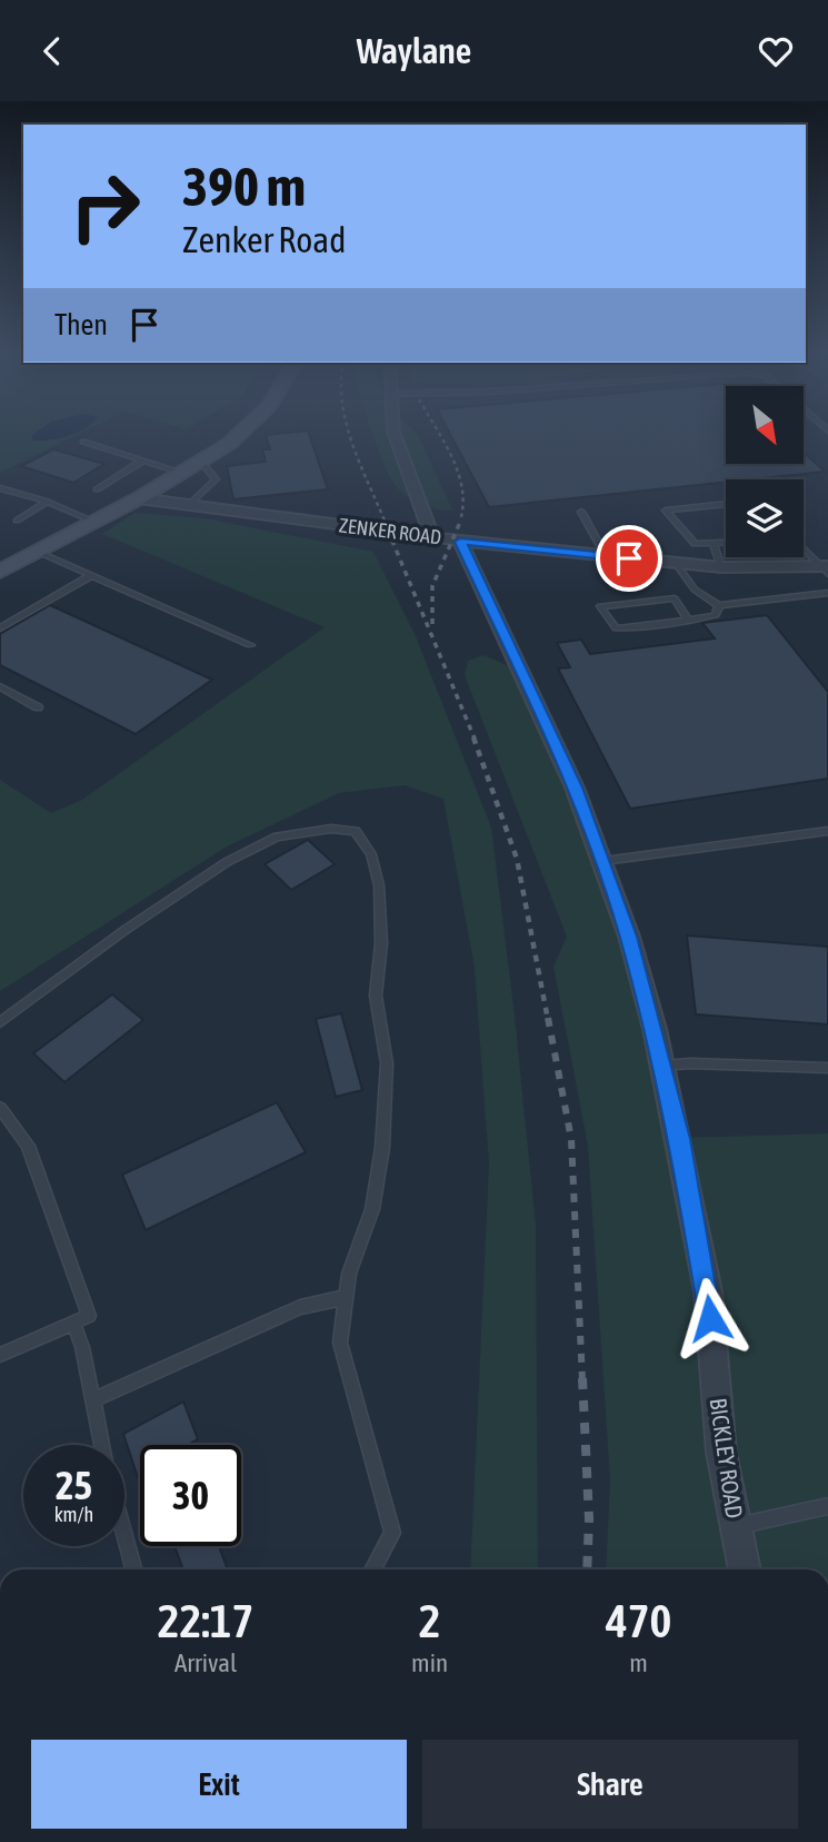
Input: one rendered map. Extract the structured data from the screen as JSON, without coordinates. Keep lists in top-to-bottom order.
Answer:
{
  "streets": {
    "street": ["ZENKER ROAD", "BICKLEY ROAD"]
  },
  "crossings": [
    ["ZENKER ROAD", "BICKLEY ROAD"]
  ],
  "north": "bottom right",
  "page": {
    "header": "Waylane",
    "turn": ["390 m", "Zenker Road"],
    "then": "Then",
    "speed": "25 km/h",
    "limit": "30",
    "eta": [
      "22:17",
      "Arrival",
      "2",
      "min",
      "470",
      "m"
    ],
    "buttons": ["Exit", "Share"]
  }
}
